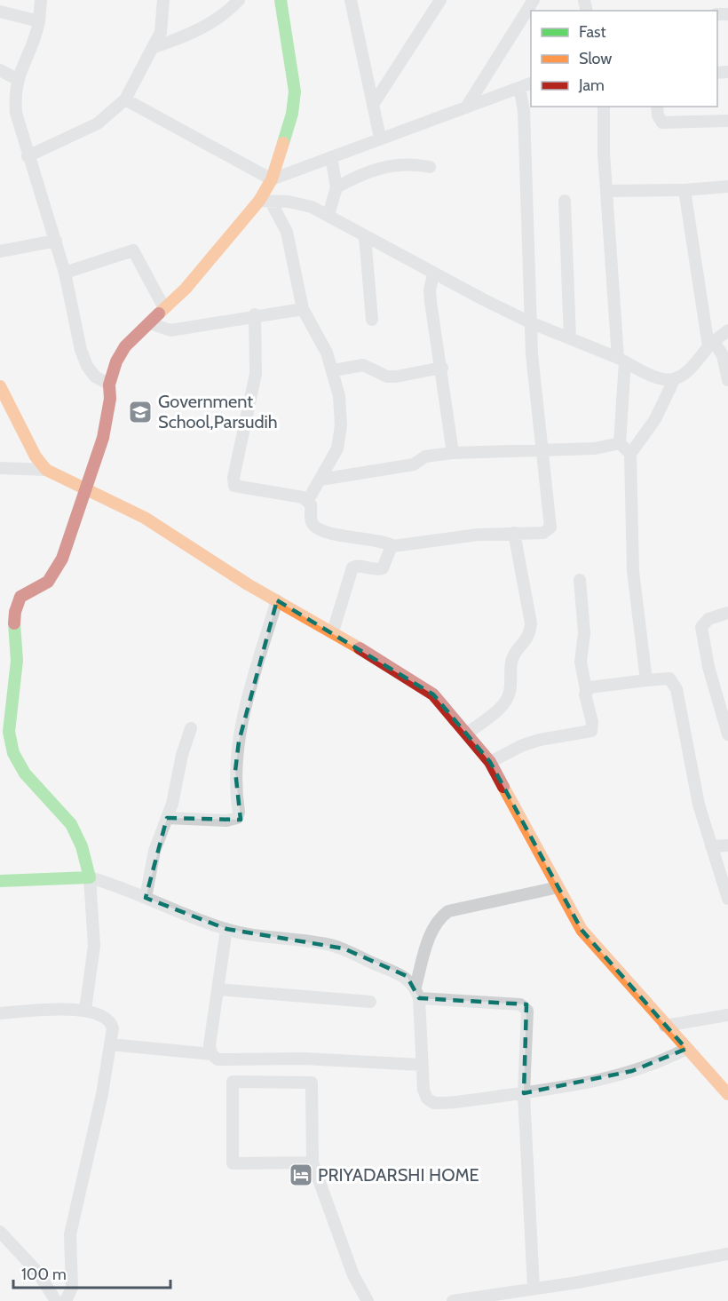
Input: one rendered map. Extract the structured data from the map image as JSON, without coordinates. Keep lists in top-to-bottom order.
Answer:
{
  "places": {
    "school or university": ["Government School,Parsudih"],
    "hotel": ["PRIYADARSHI HOME"]
  },
  "legend": ["Fast", "Slow", "Jam"],
  "scale_bar": "100 m"
}
